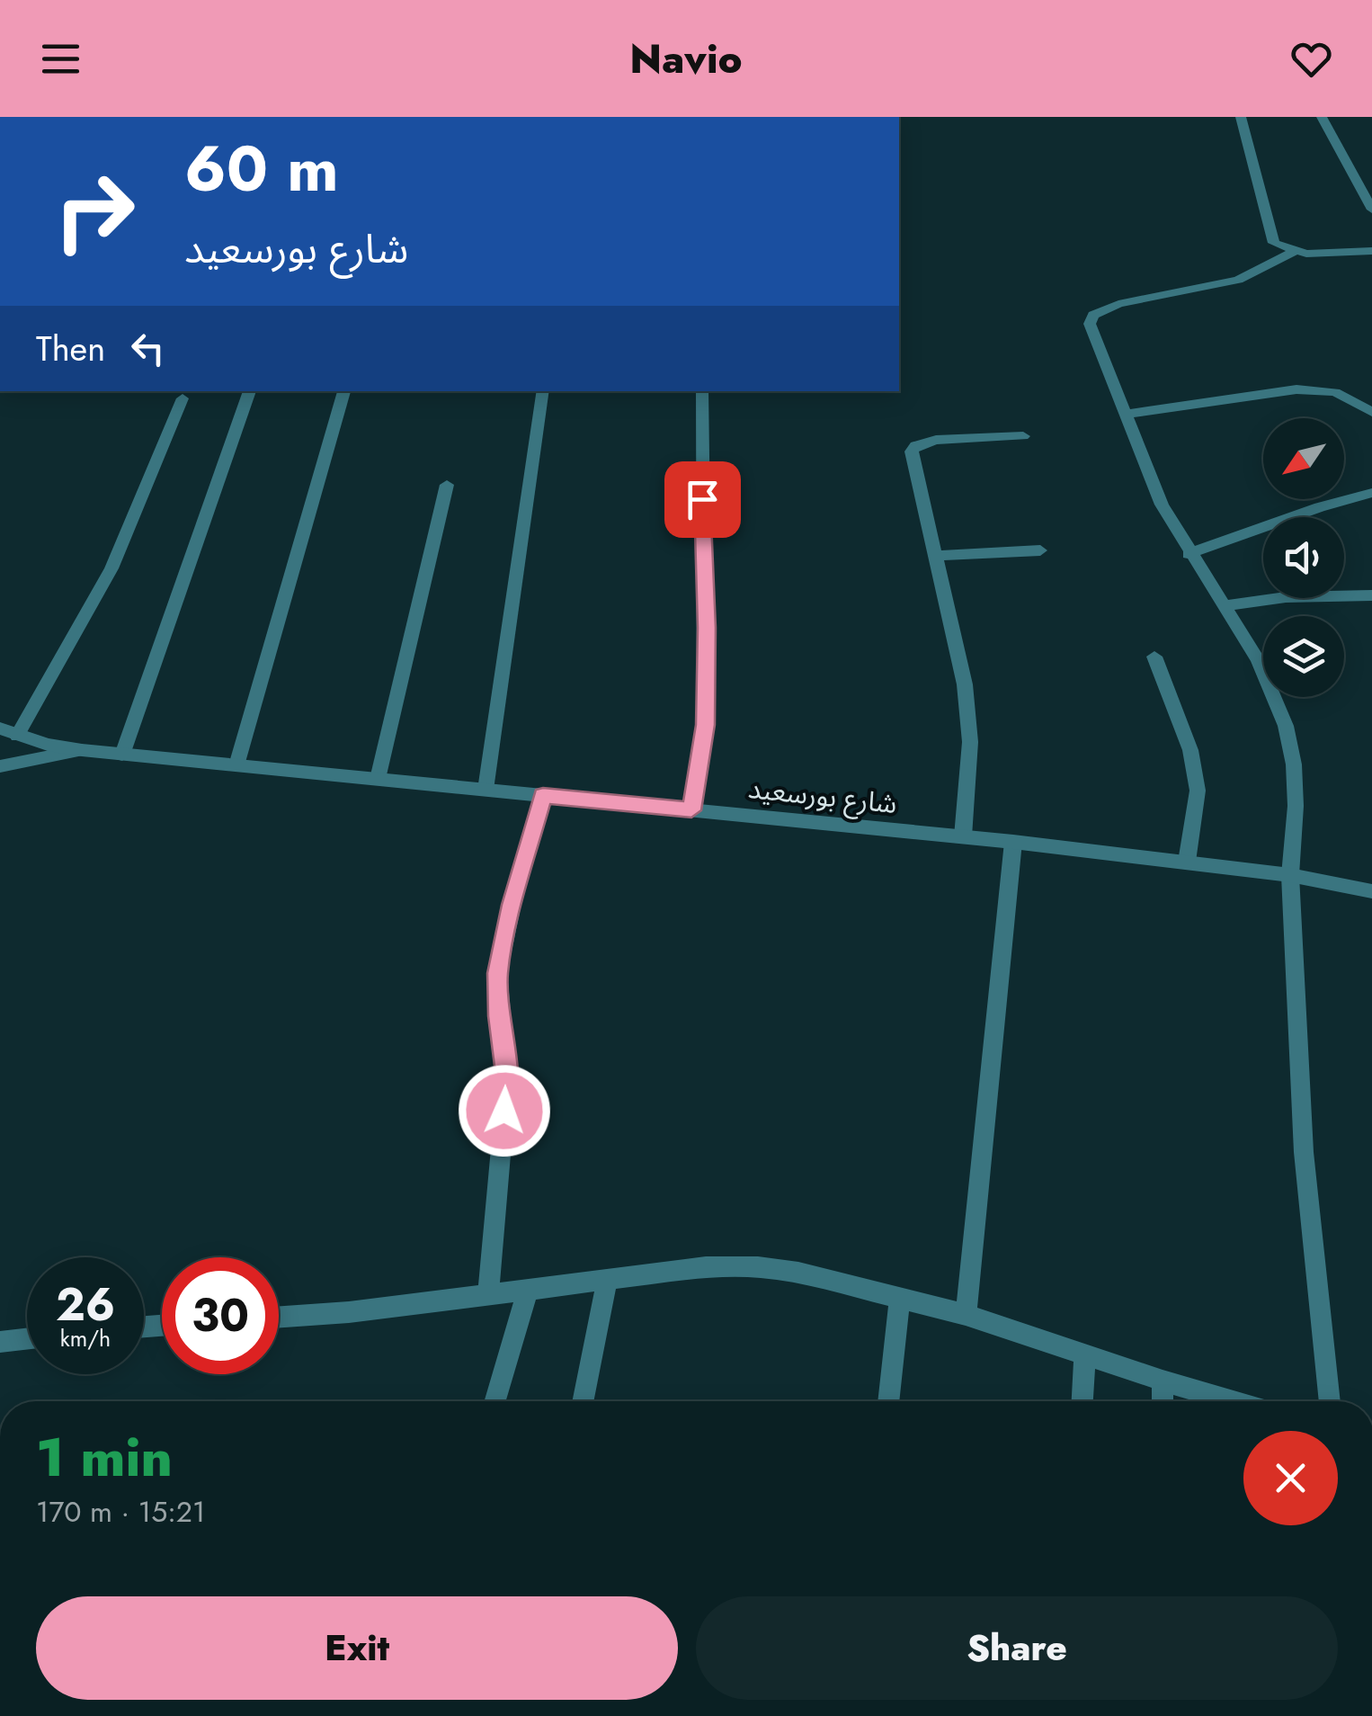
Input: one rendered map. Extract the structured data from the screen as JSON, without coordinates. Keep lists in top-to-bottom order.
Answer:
{
  "streets": {
    "street": ["شارع بورسعيد"]
  },
  "north": "bottom left",
  "page": {
    "header": "Navio",
    "turn": ["60 m", "شارع بورسعيد"],
    "then": "Then",
    "speed": "26 km/h",
    "limit": "30",
    "heading": ["1 min", "170 m · 15:21"],
    "buttons": ["Exit", "Share"]
  }
}
